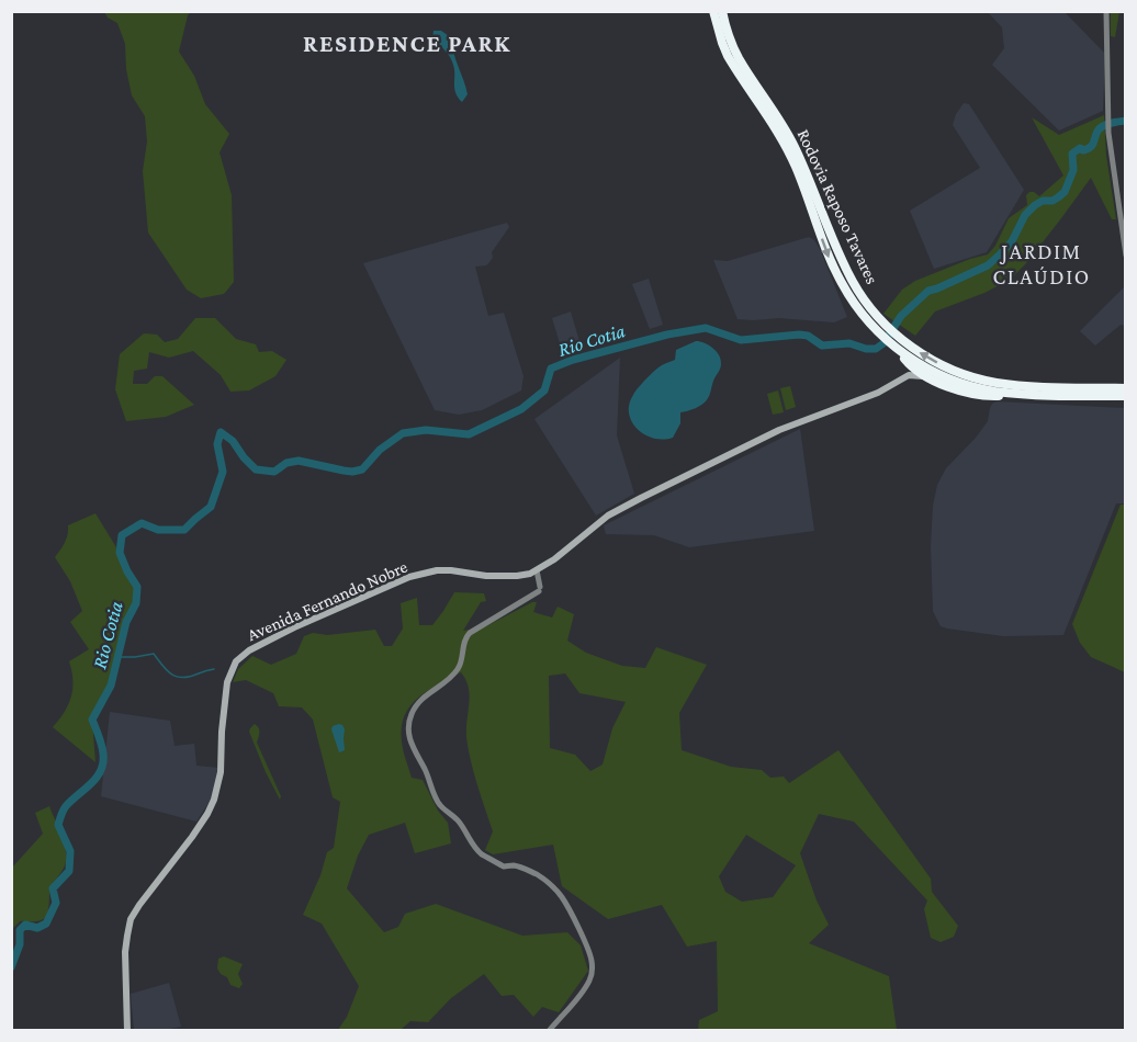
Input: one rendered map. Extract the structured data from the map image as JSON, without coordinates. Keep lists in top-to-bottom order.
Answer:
{
  "streets": {
    "highway": ["Rodovia Raposo Tavares"],
    "main road": ["Avenida Fernando Nobre"]
  },
  "districts": ["RESIDENCE PARK", "JARDIM CLAÚDIO"],
  "water": ["Rio Cotia"]
}
